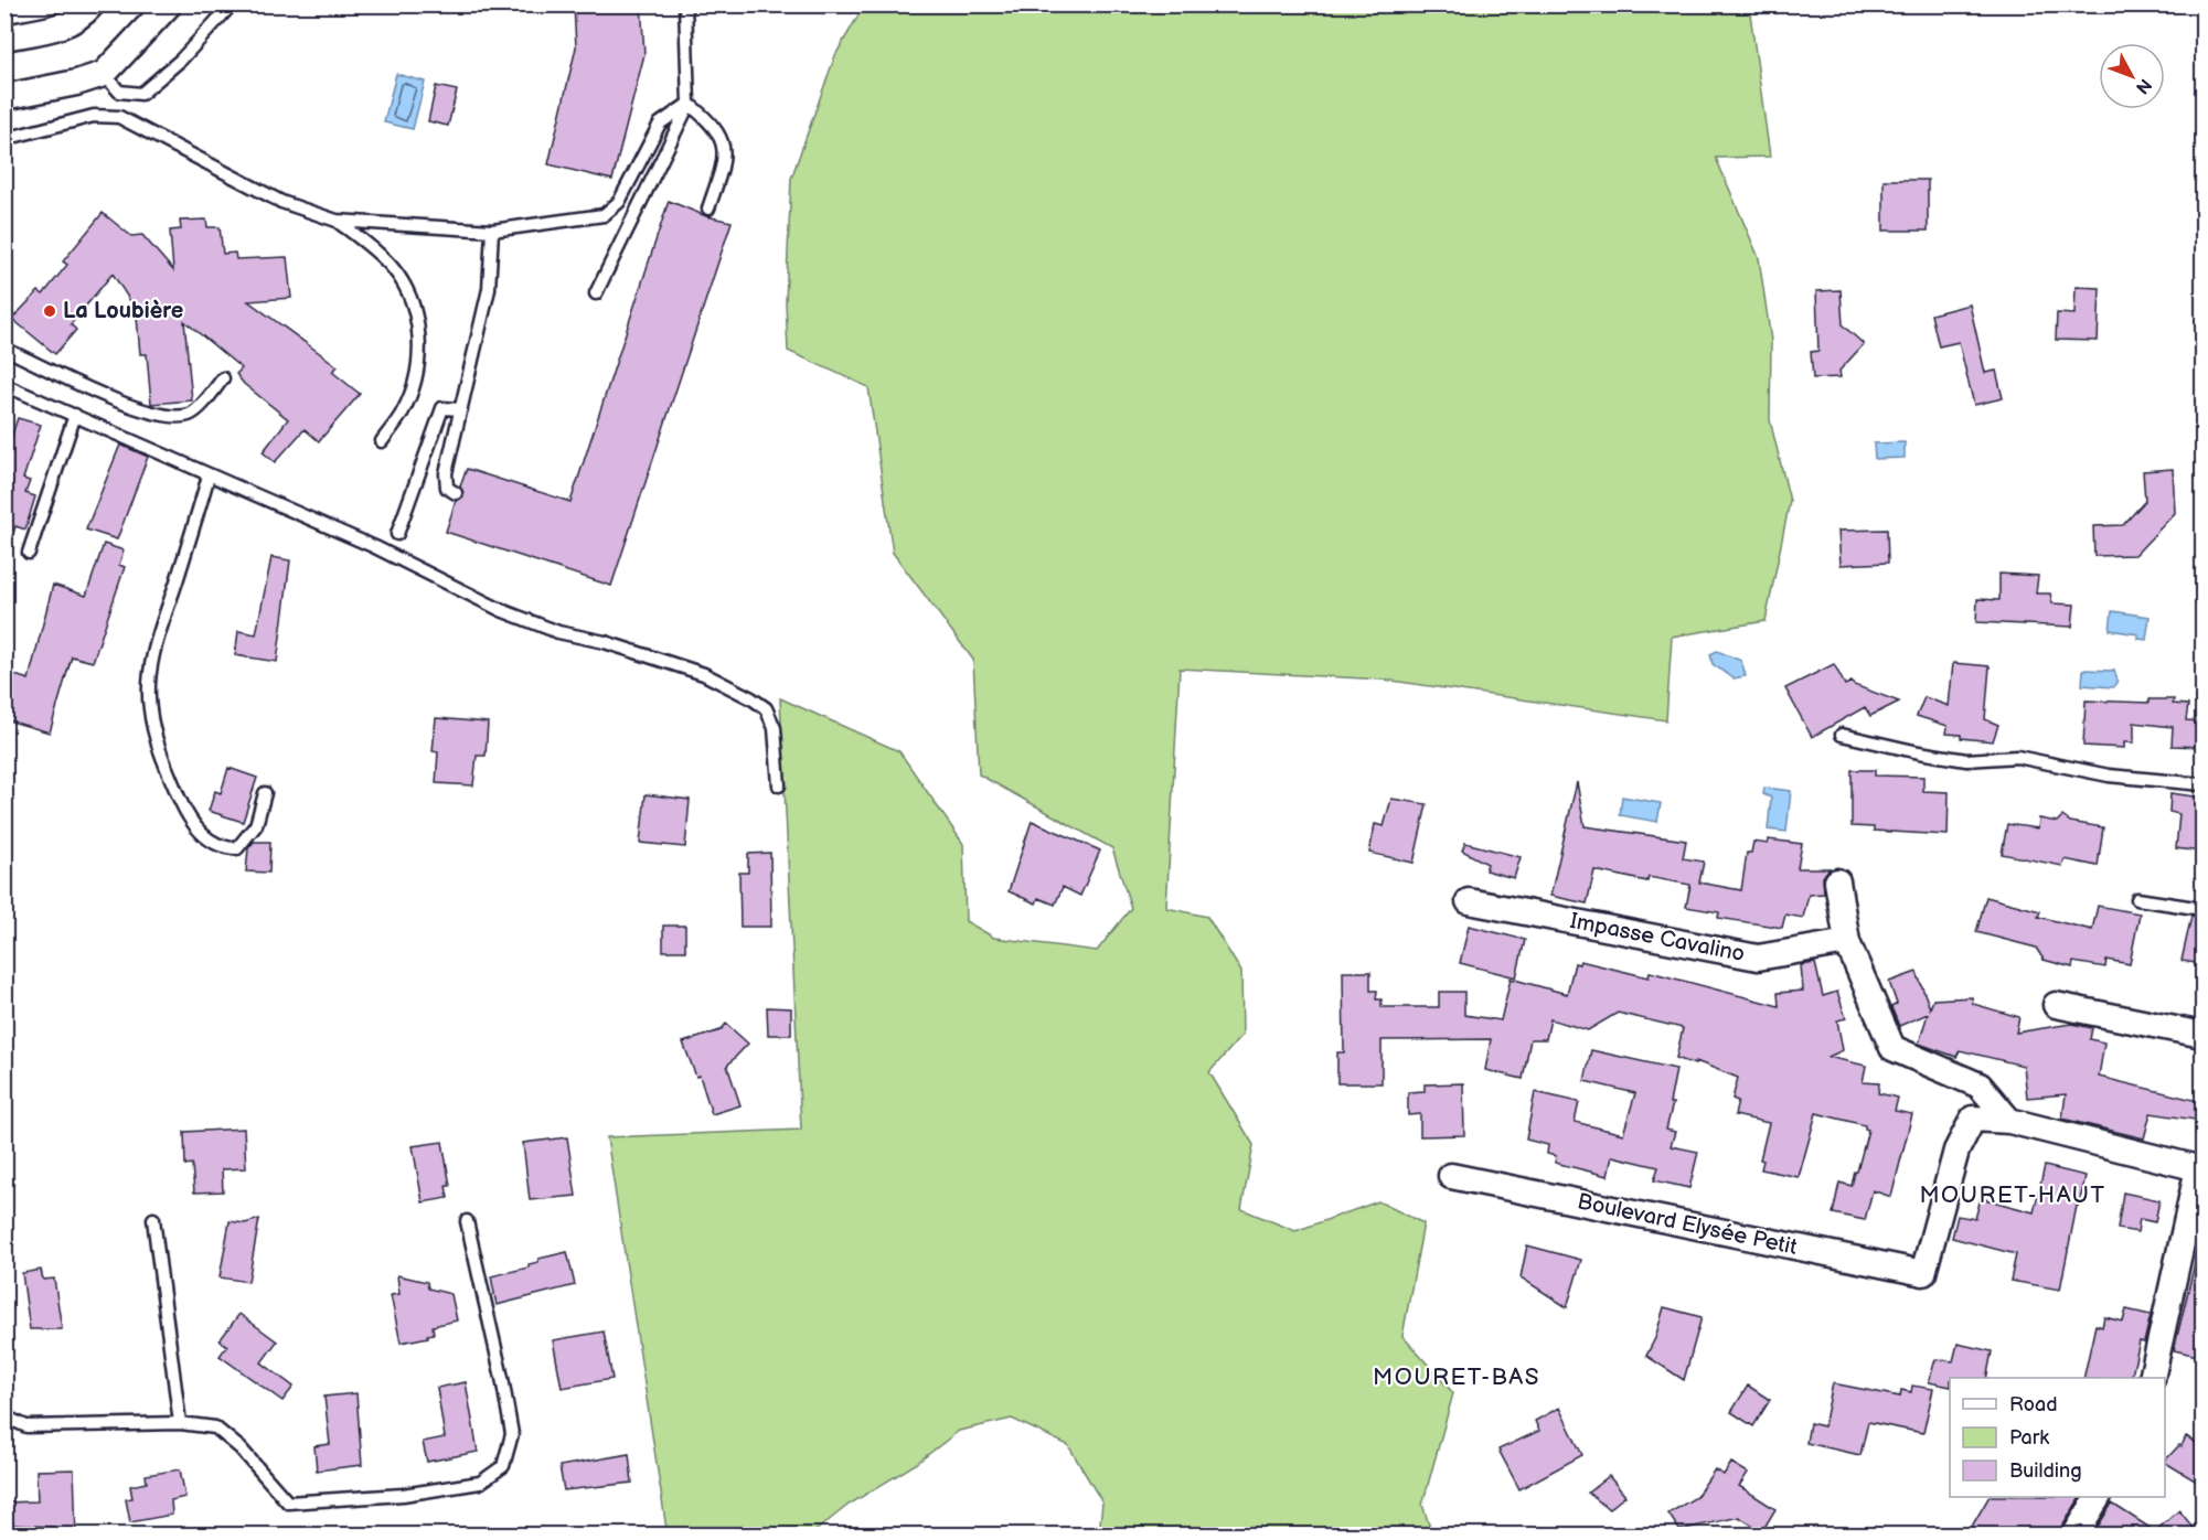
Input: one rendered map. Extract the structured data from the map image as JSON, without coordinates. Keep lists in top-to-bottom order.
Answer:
{
  "streets": {
    "street": ["Impasse Cavalino", "Boulevard Elysée Petit"]
  },
  "districts": ["MOURET-HAUT", "MOURET-BAS"],
  "places": ["La Loubière"],
  "legend": ["Road", "Park", "Building"],
  "north": "bottom right"
}
